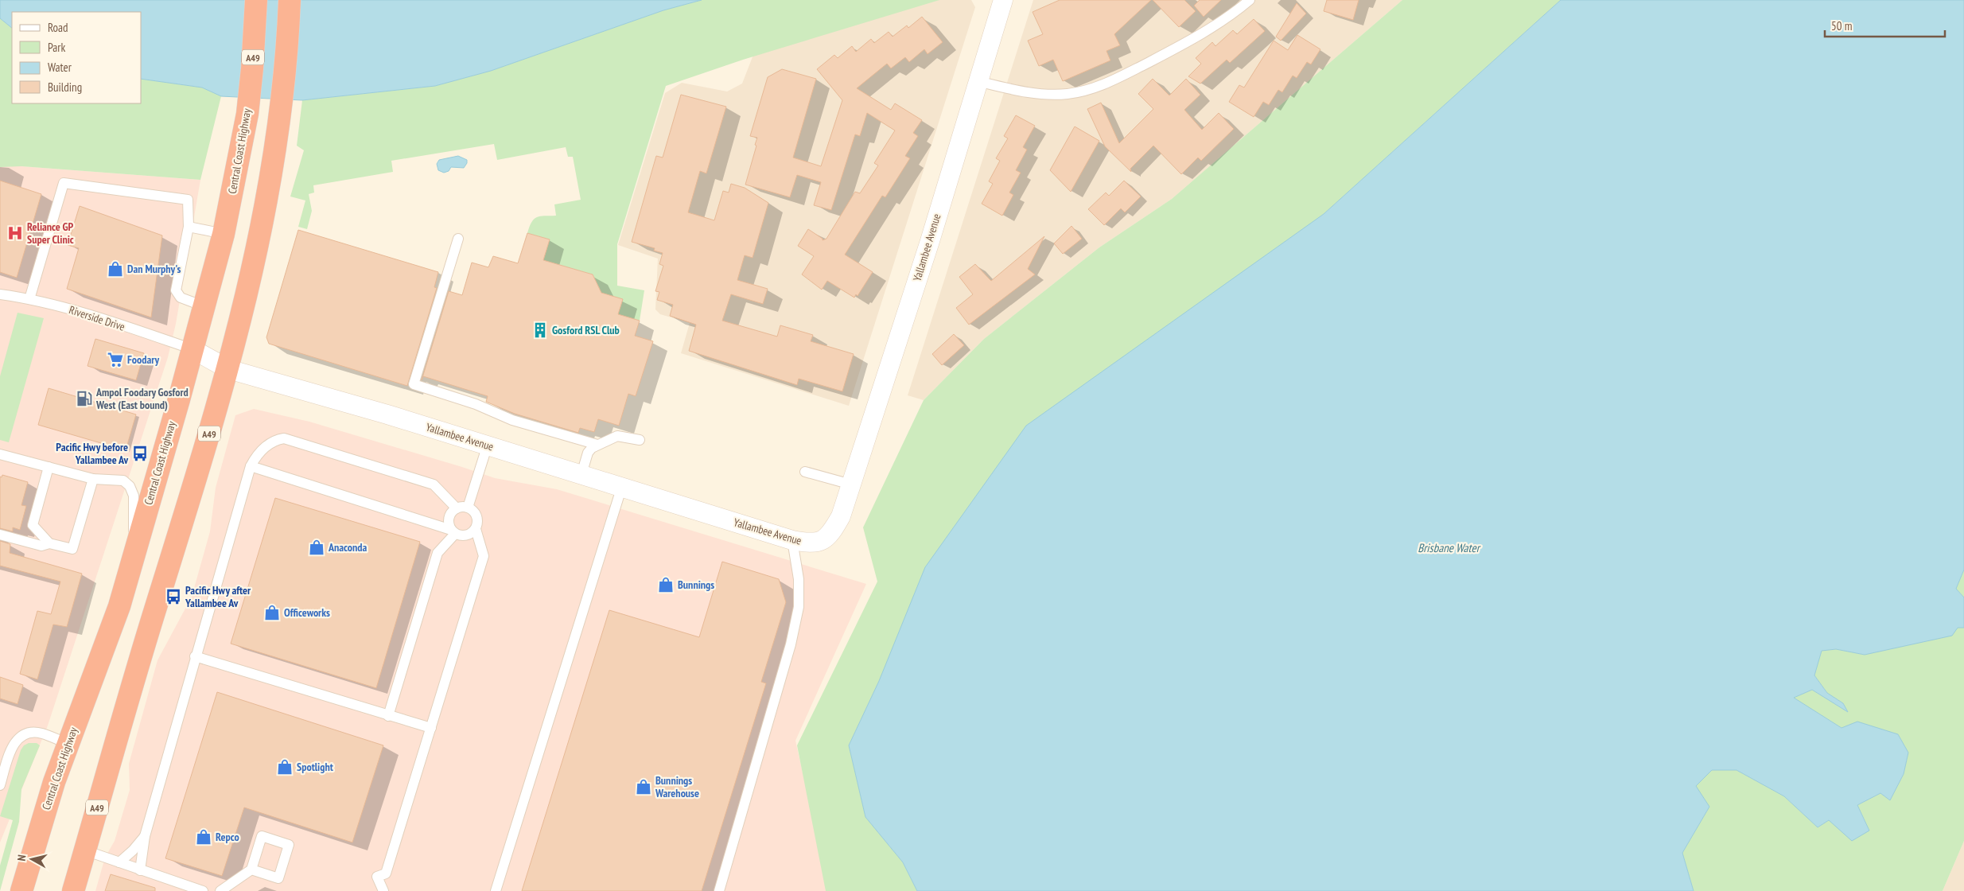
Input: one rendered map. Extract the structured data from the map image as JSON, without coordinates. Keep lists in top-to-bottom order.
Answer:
{
  "streets": {
    "highway": ["A49", "Central Coast Highway"],
    "street": ["Yallambee Avenue"],
    "lane": ["Riverside Drive"]
  },
  "crossings": [
    ["A49", "Yallambee Avenue"],
    ["Central Coast Highway", "Yallambee Avenue"],
    ["Central Coast Highway", "Riverside Drive"],
    ["Yallambee Avenue", "Riverside Drive"]
  ],
  "water": ["Brisbane Water"],
  "places": {
    "hospital": ["Reliance GP Super Clinic"],
    "shop": [
      "Dan Murphy's",
      "Anaconda",
      "Bunnings",
      "Officeworks",
      "Spotlight",
      "Bunnings Warehouse",
      "Repco"
    ],
    "building": ["Gosford RSL Club"],
    "supermarket": ["Foodary"],
    "fuel station": ["Ampol Foodary Gosford West (East bound)"],
    "bus stop": ["Pacific Hwy before Yallambee Av", "Pacific Hwy after Yallambee Av"]
  },
  "legend": [
    "Road",
    "Park",
    "Water",
    "Building"
  ],
  "scale_bar": "50 m",
  "north": "left"
}
